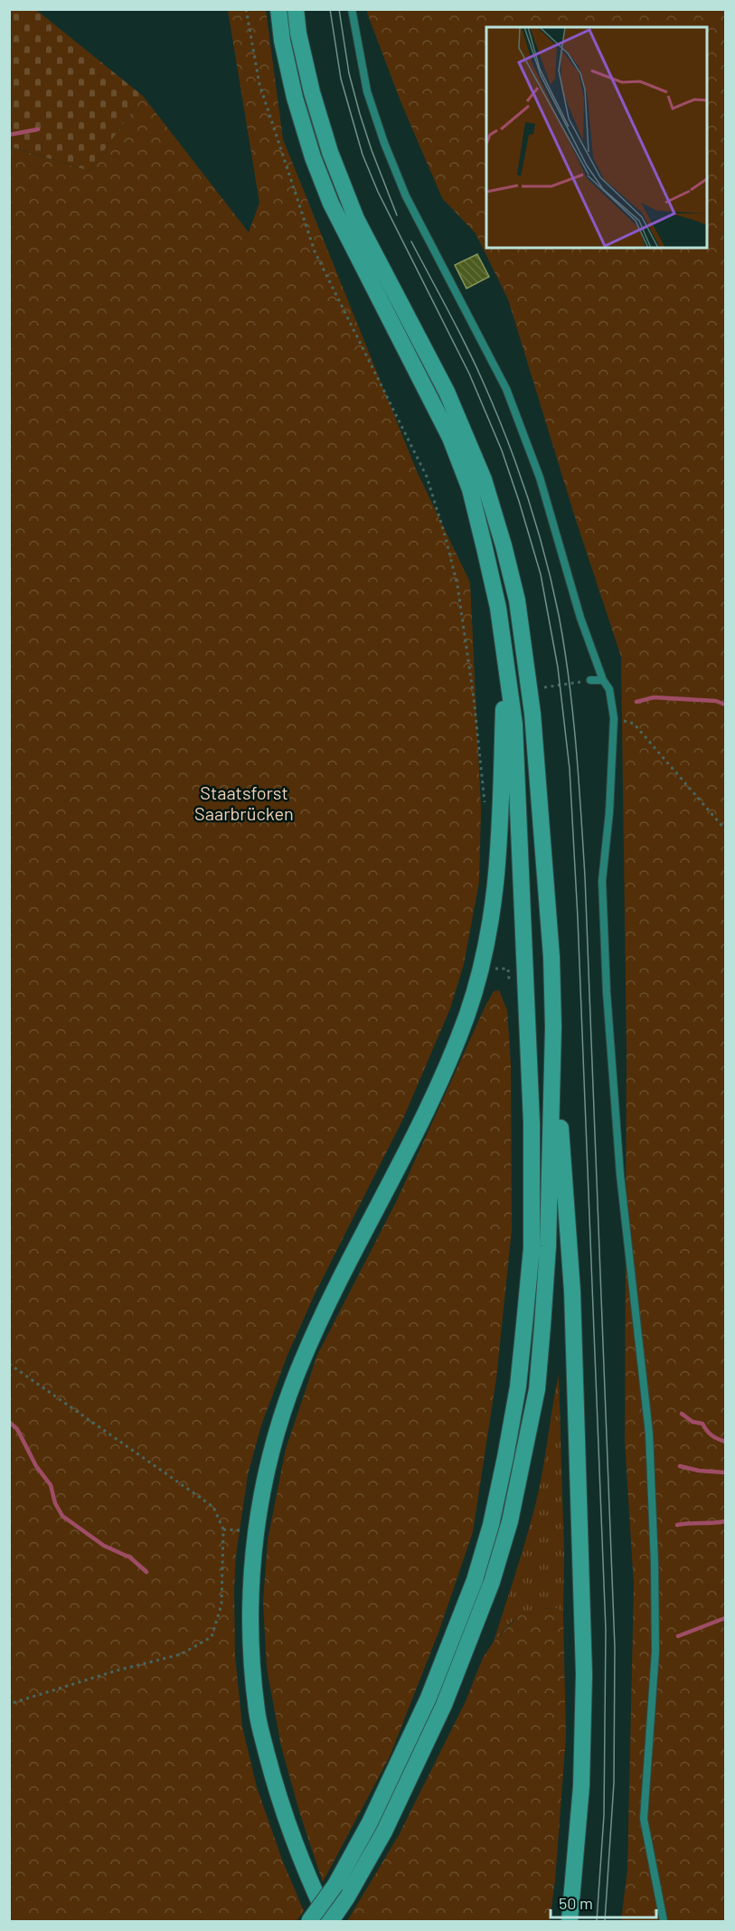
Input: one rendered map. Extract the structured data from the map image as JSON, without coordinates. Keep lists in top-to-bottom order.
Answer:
{
  "parks": ["Staatsforst Saarbrücken"],
  "scale_bar": "50 m"
}
